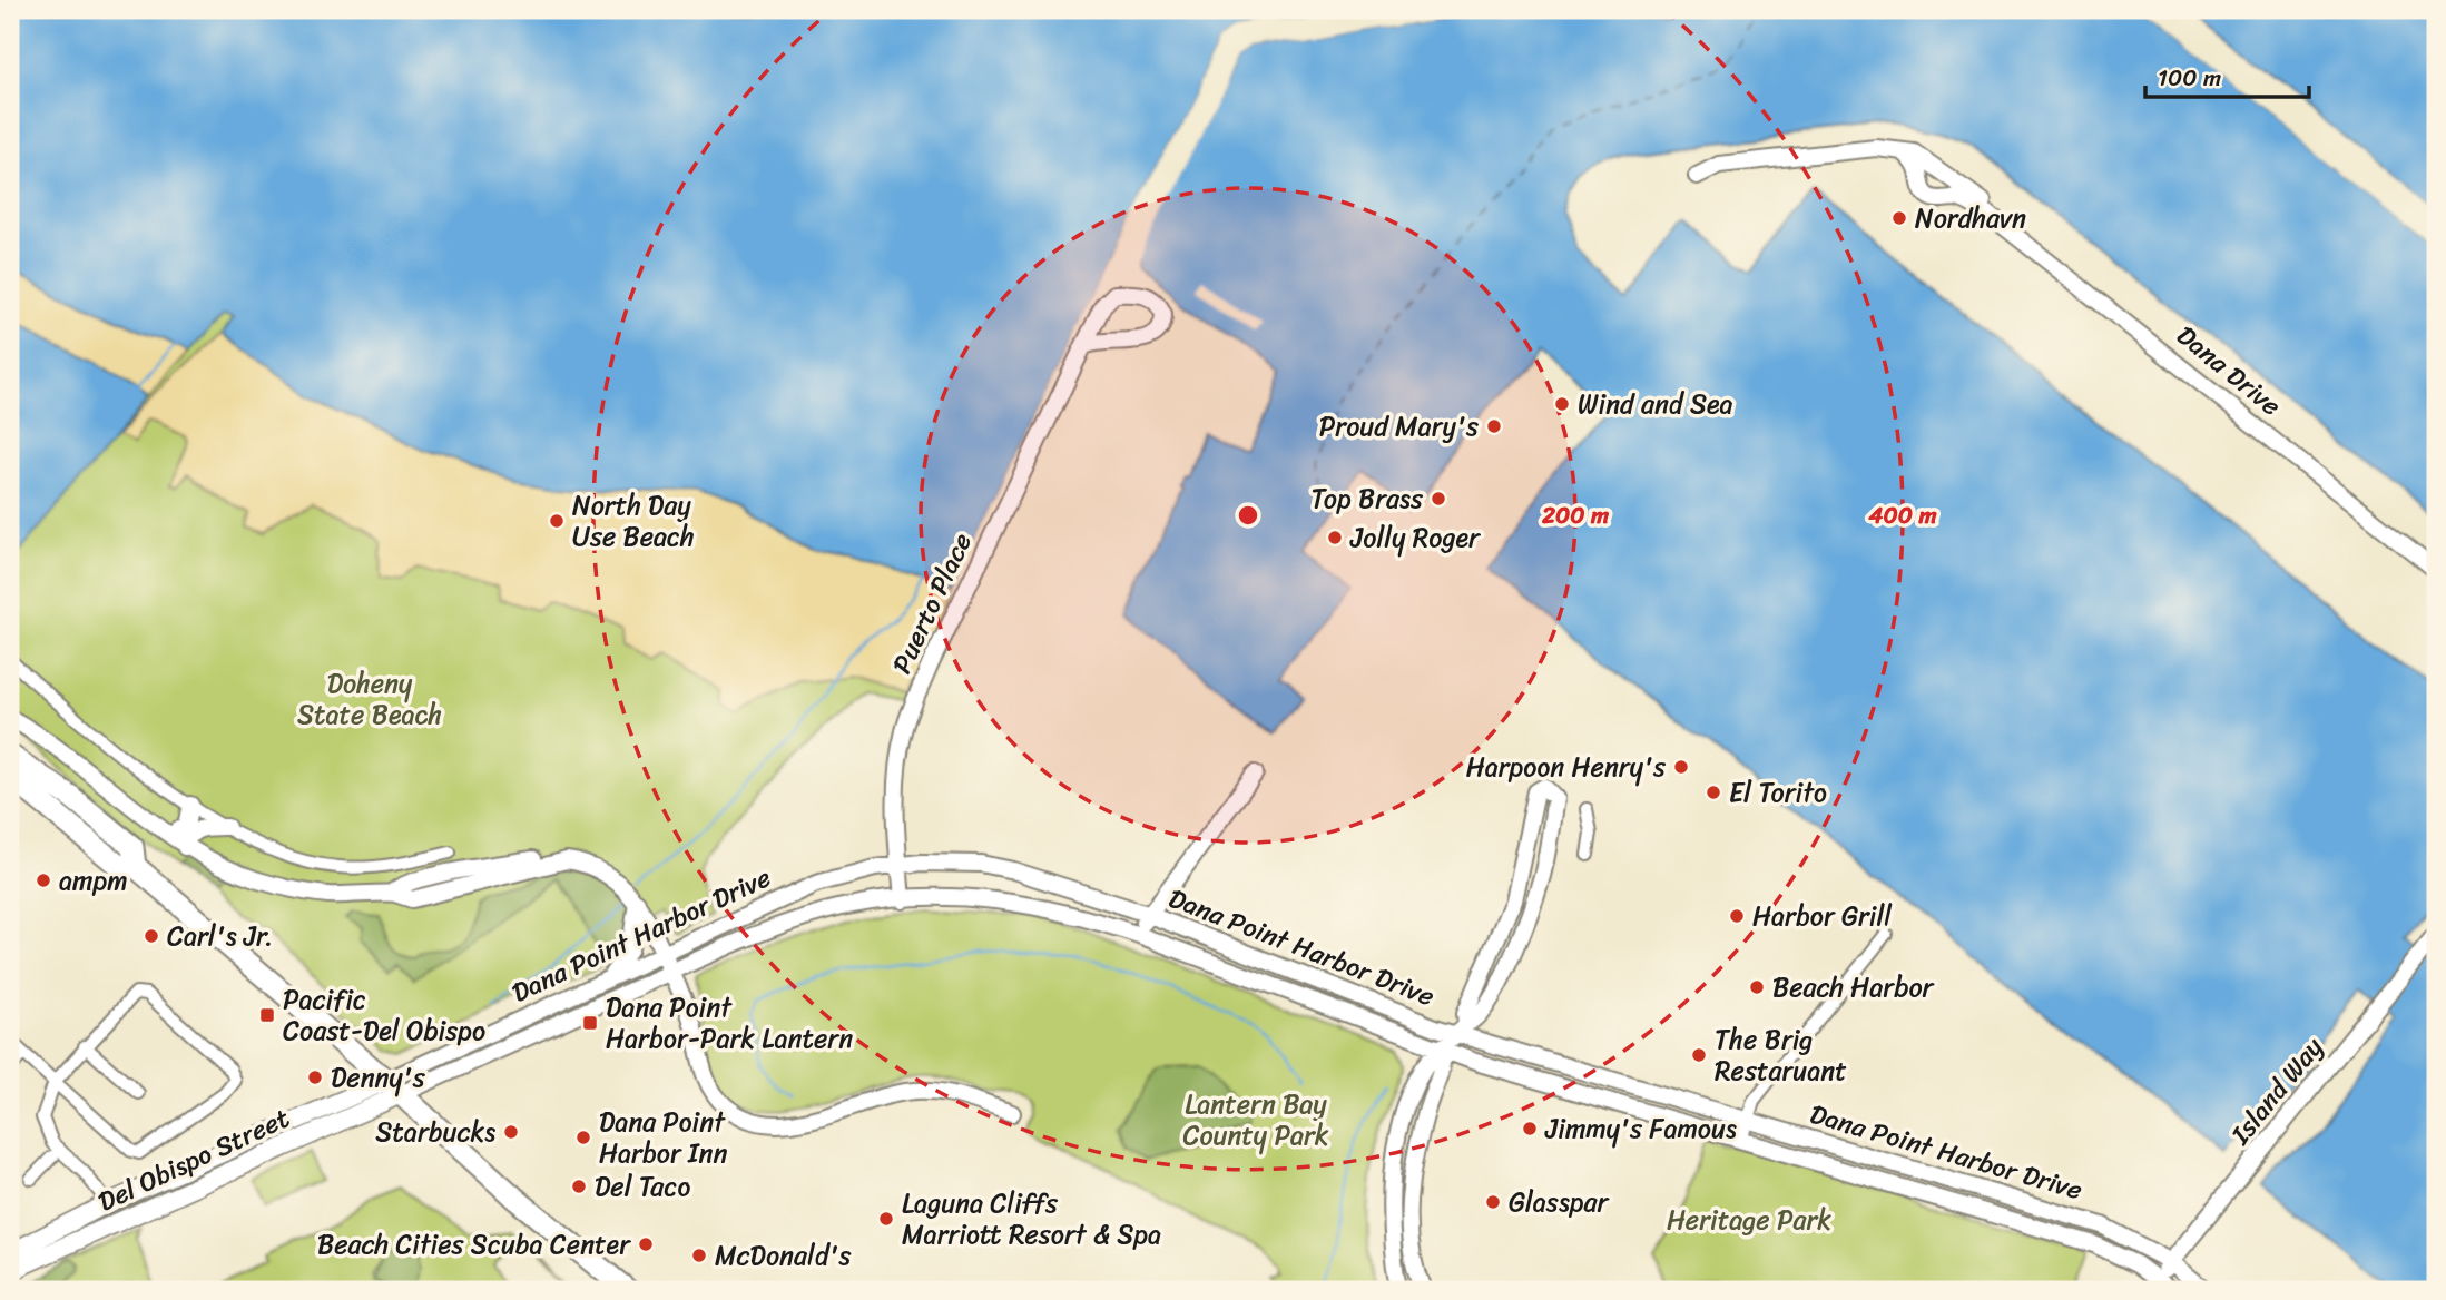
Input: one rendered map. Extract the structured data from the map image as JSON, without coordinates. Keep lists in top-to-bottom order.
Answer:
{
  "streets": {
    "main road": ["Del Obispo Street"],
    "street": [
      "Dana Drive",
      "Puerto Place",
      "Dana Point Harbor Drive",
      "Island Way"
    ]
  },
  "crossings": [
    ["Puerto Place", "Dana Point Harbor Drive"],
    ["Dana Point Harbor Drive", "Island Way"],
    ["Dana Point Harbor Drive", "Del Obispo Street"]
  ],
  "parks": ["Doheny State Beach", "Lantern Bay County Park", "Heritage Park"],
  "places": {
    "other": [
      "Nordhavn",
      "Wind and Sea",
      "Proud Mary's",
      "Top Brass",
      "North Day Use Beach",
      "Jolly Roger",
      "Harpoon Henry's",
      "El Torito",
      "ampm",
      "Harbor Grill",
      "Carl's Jr.",
      "Beach Harbor",
      "The Brig Restaruant",
      "Denny's",
      "Jimmy's Famous",
      "Starbucks",
      "Dana Point Harbor Inn",
      "Del Taco",
      "Glasspar",
      "Laguna Cliffs Marriott Resort & Spa",
      "Beach Cities Scuba Center",
      "McDonald's"
    ],
    "transit": ["Pacific Coast-Del Obispo", "Dana Point Harbor-Park Lantern"]
  },
  "scale_bar": "100 m",
  "rings": ["200 m", "400 m"]
}
